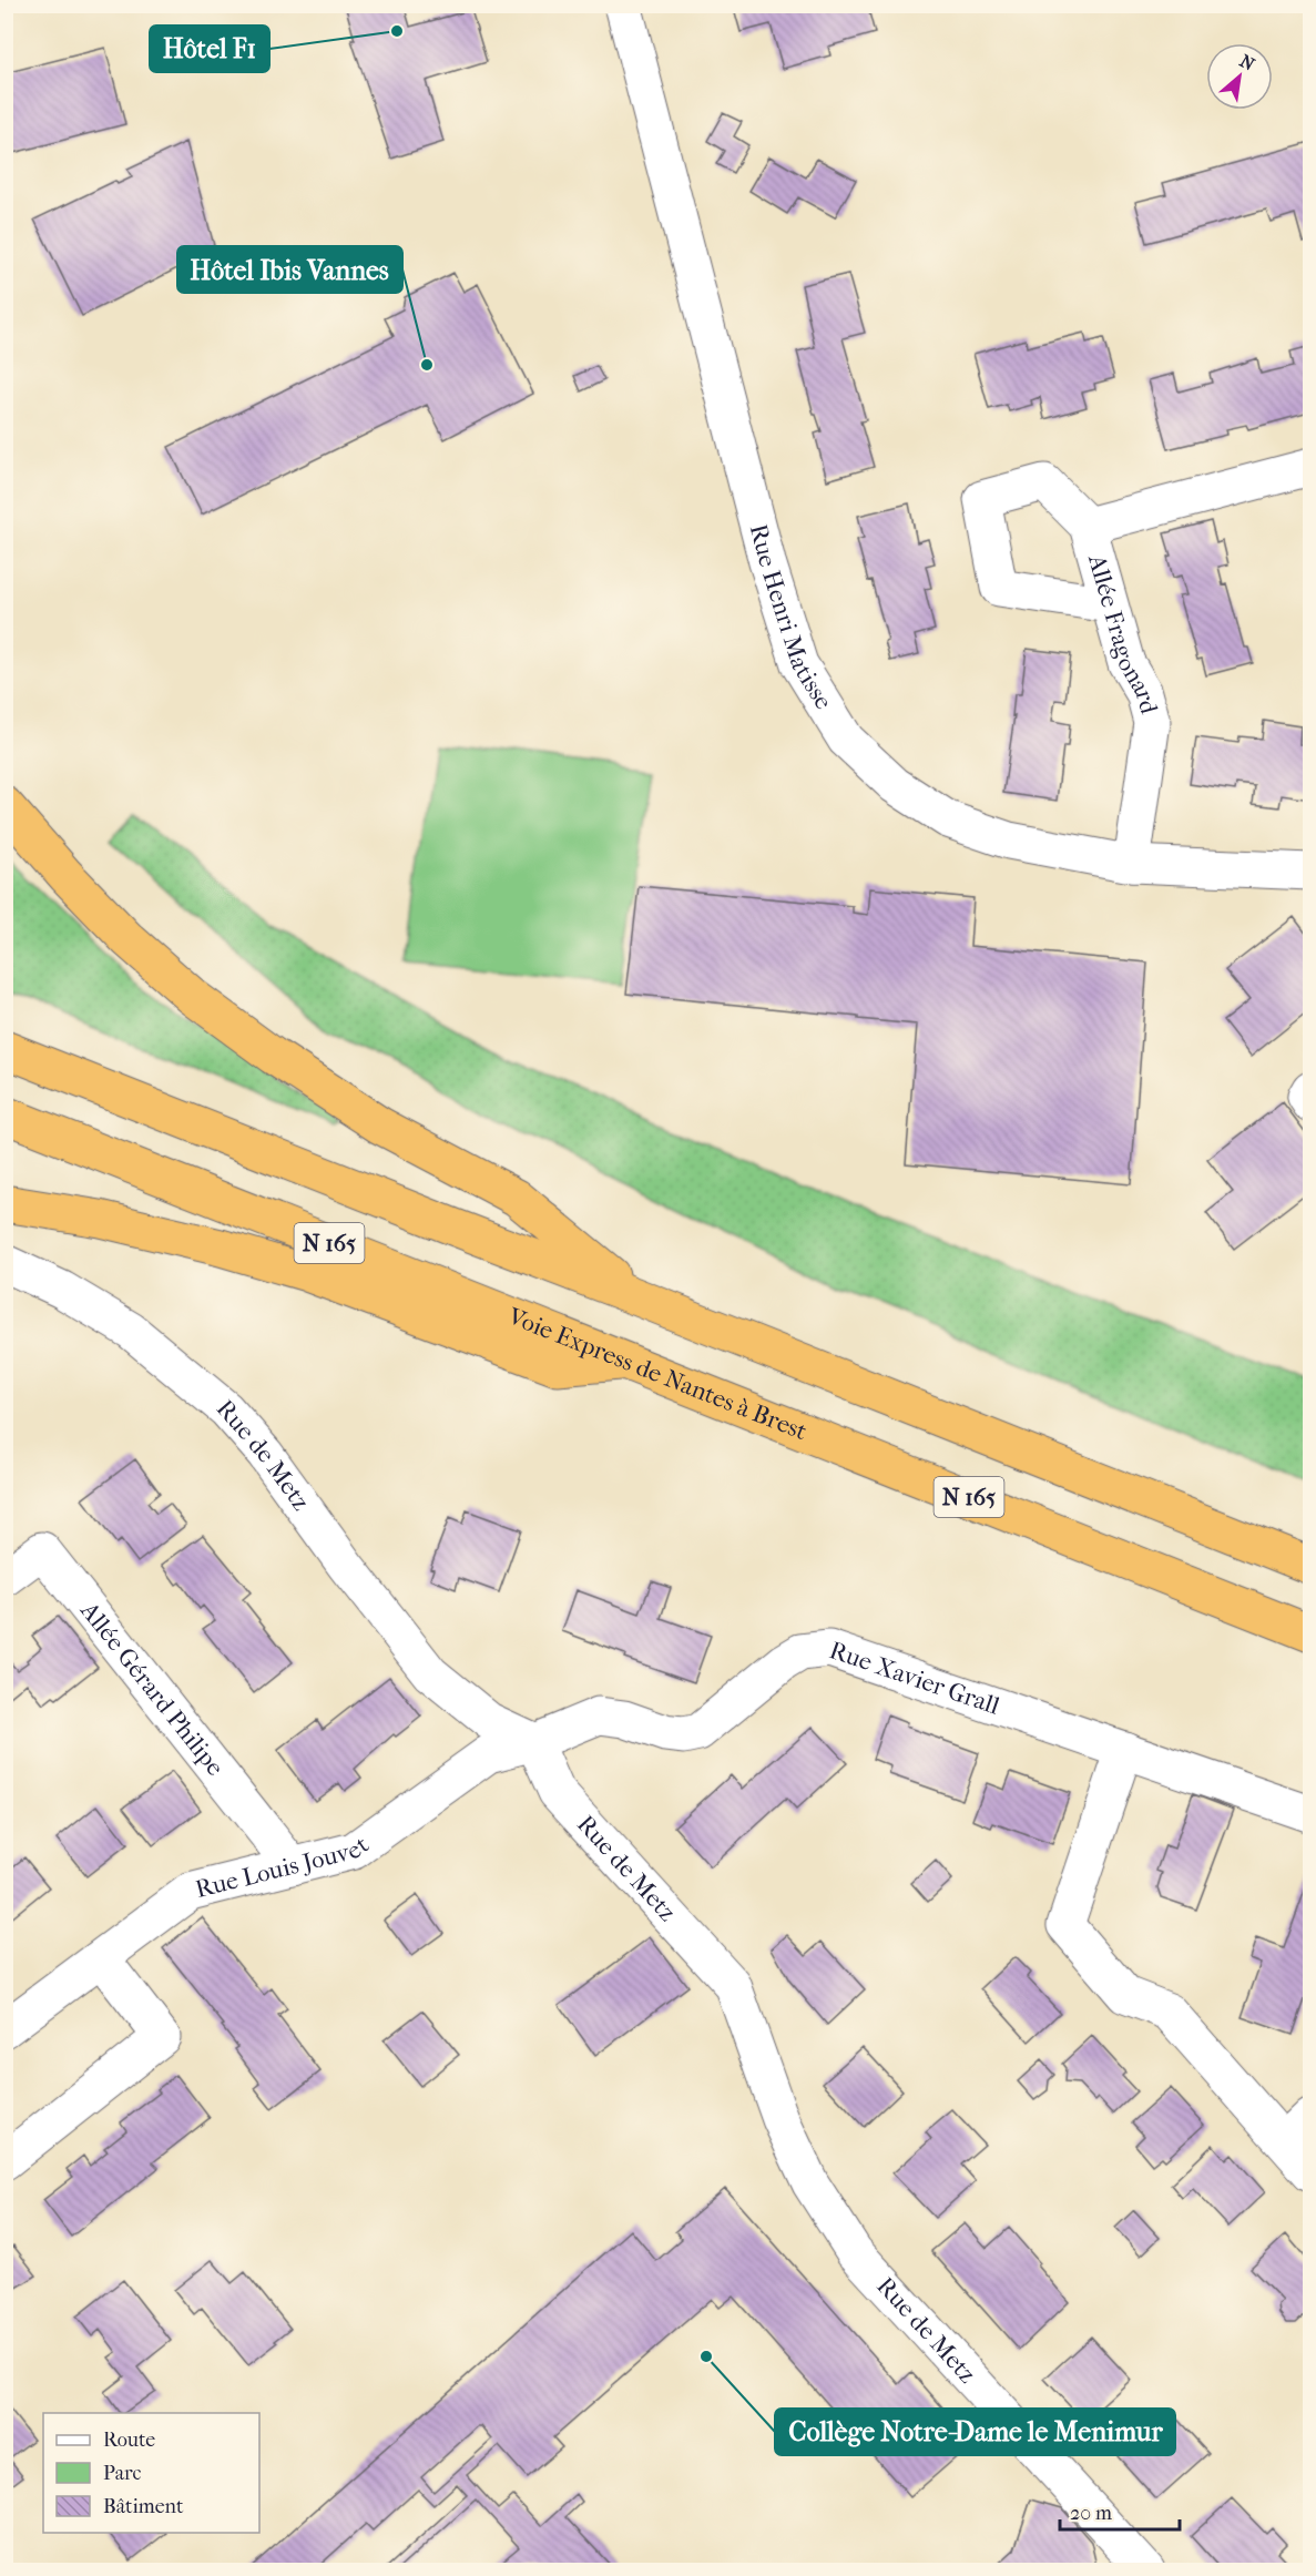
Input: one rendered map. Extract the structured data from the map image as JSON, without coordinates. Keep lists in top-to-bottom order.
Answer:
{
  "streets": {
    "highway": ["N 165", "Voie Express de Nantes à Brest"],
    "street": [
      "Rue Henri Matisse",
      "Allée Fragonard",
      "Rue de Metz",
      "Rue Xavier Grall",
      "Allée Gérard Philipe",
      "Rue Louis Jouvet"
    ]
  },
  "crossings": [
    ["Rue Henri Matisse", "Allée Fragonard"],
    ["Rue de Metz", "Rue Xavier Grall"],
    ["Rue de Metz", "Rue Louis Jouvet"],
    ["Rue Xavier Grall", "Rue Louis Jouvet"],
    ["Allée Gérard Philipe", "Rue Louis Jouvet"]
  ],
  "places": ["Hôtel F1", "Hôtel Ibis Vannes", "Collège Notre-Dame le Menimur"],
  "legend": ["Route", "Parc", "Bâtiment"],
  "scale_bar": "20 m",
  "north": "top right"
}
